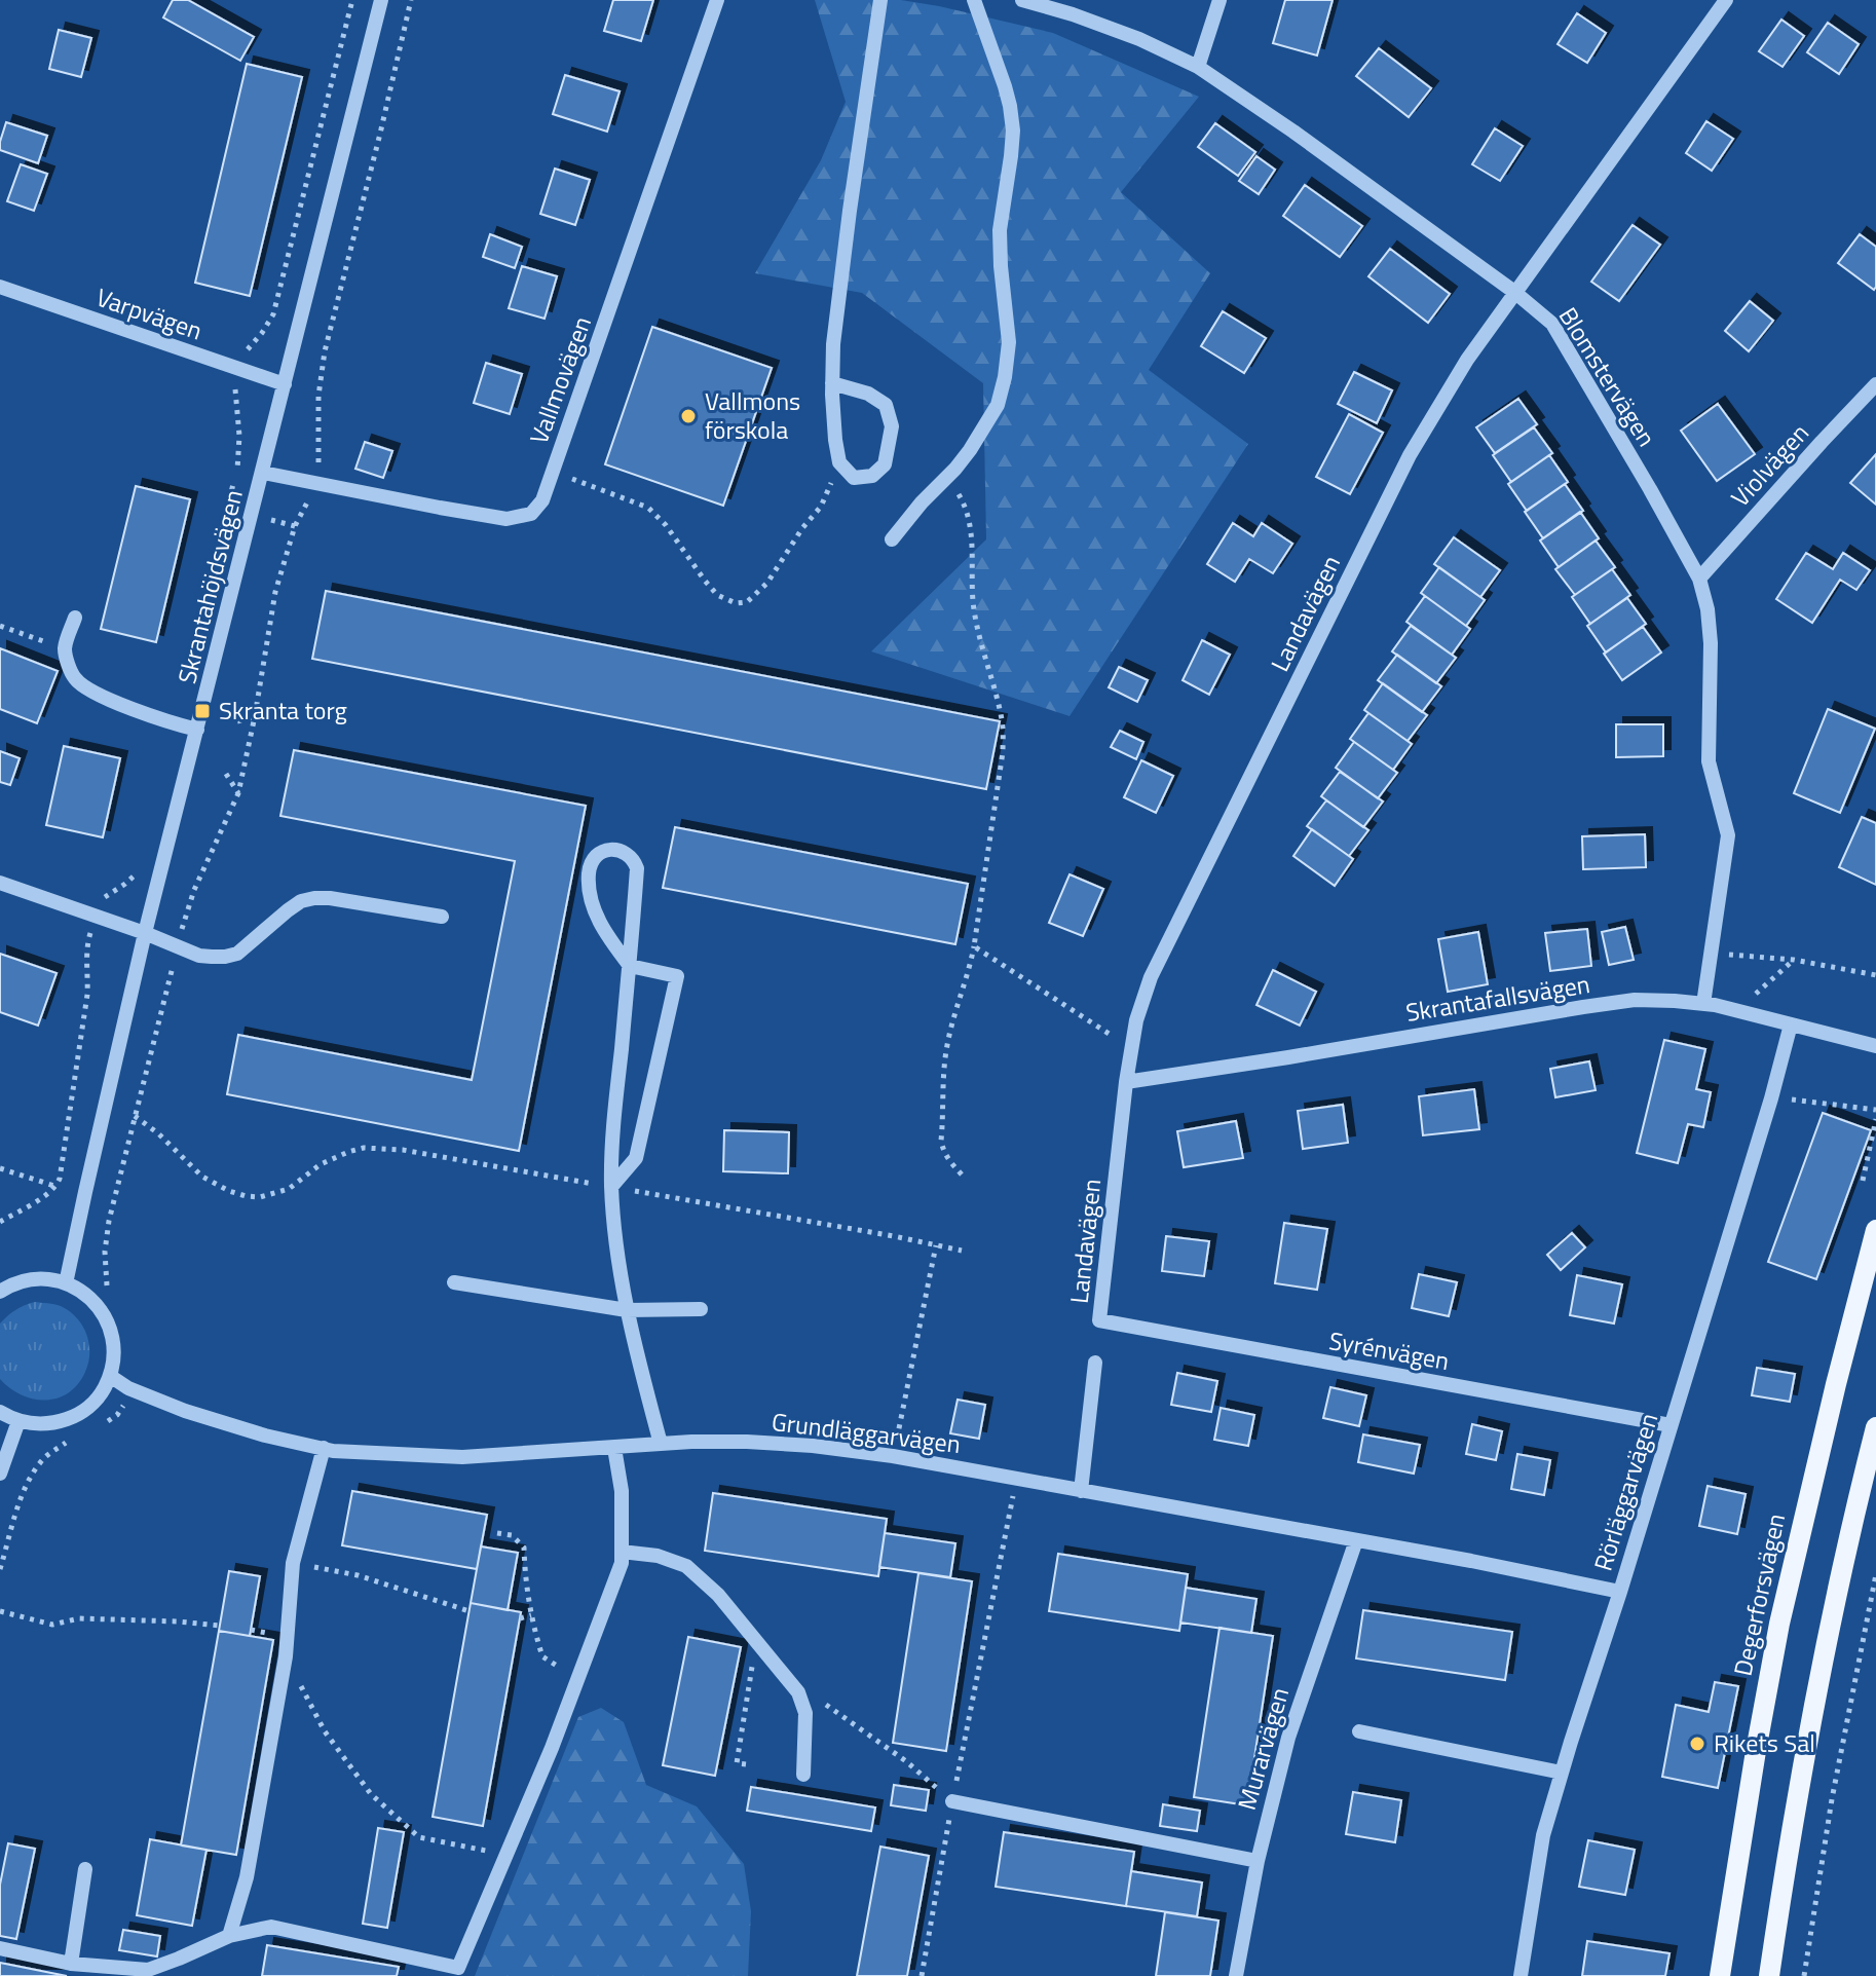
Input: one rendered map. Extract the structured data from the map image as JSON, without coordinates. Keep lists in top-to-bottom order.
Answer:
{
  "streets": {
    "main road": ["Degerforsvägen"],
    "street": [
      "Varpvägen",
      "Blomstervägen",
      "Vallmovägen",
      "Violvägen",
      "Skrantahöjdsvägen",
      "Landavägen",
      "Skrantafallsvägen",
      "Syrénvägen",
      "Grundläggarvägen",
      "Rörläggarvägen",
      "Murarvägen"
    ]
  },
  "crossings": [
    ["Varpvägen", "Skrantahöjdsvägen"],
    ["Blomstervägen", "Violvägen"],
    ["Blomstervägen", "Landavägen"],
    ["Blomstervägen", "Skrantafallsvägen"],
    ["Vallmovägen", "Skrantahöjdsvägen"],
    ["Landavägen", "Skrantafallsvägen"],
    ["Landavägen", "Syrénvägen"],
    ["Skrantafallsvägen", "Rörläggarvägen"],
    ["Syrénvägen", "Rörläggarvägen"],
    ["Grundläggarvägen", "Rörläggarvägen"],
    ["Grundläggarvägen", "Murarvägen"]
  ],
  "places": {
    "other": ["Vallmons förskola", "Rikets Sal"],
    "transit": ["Skranta torg"]
  }
}
